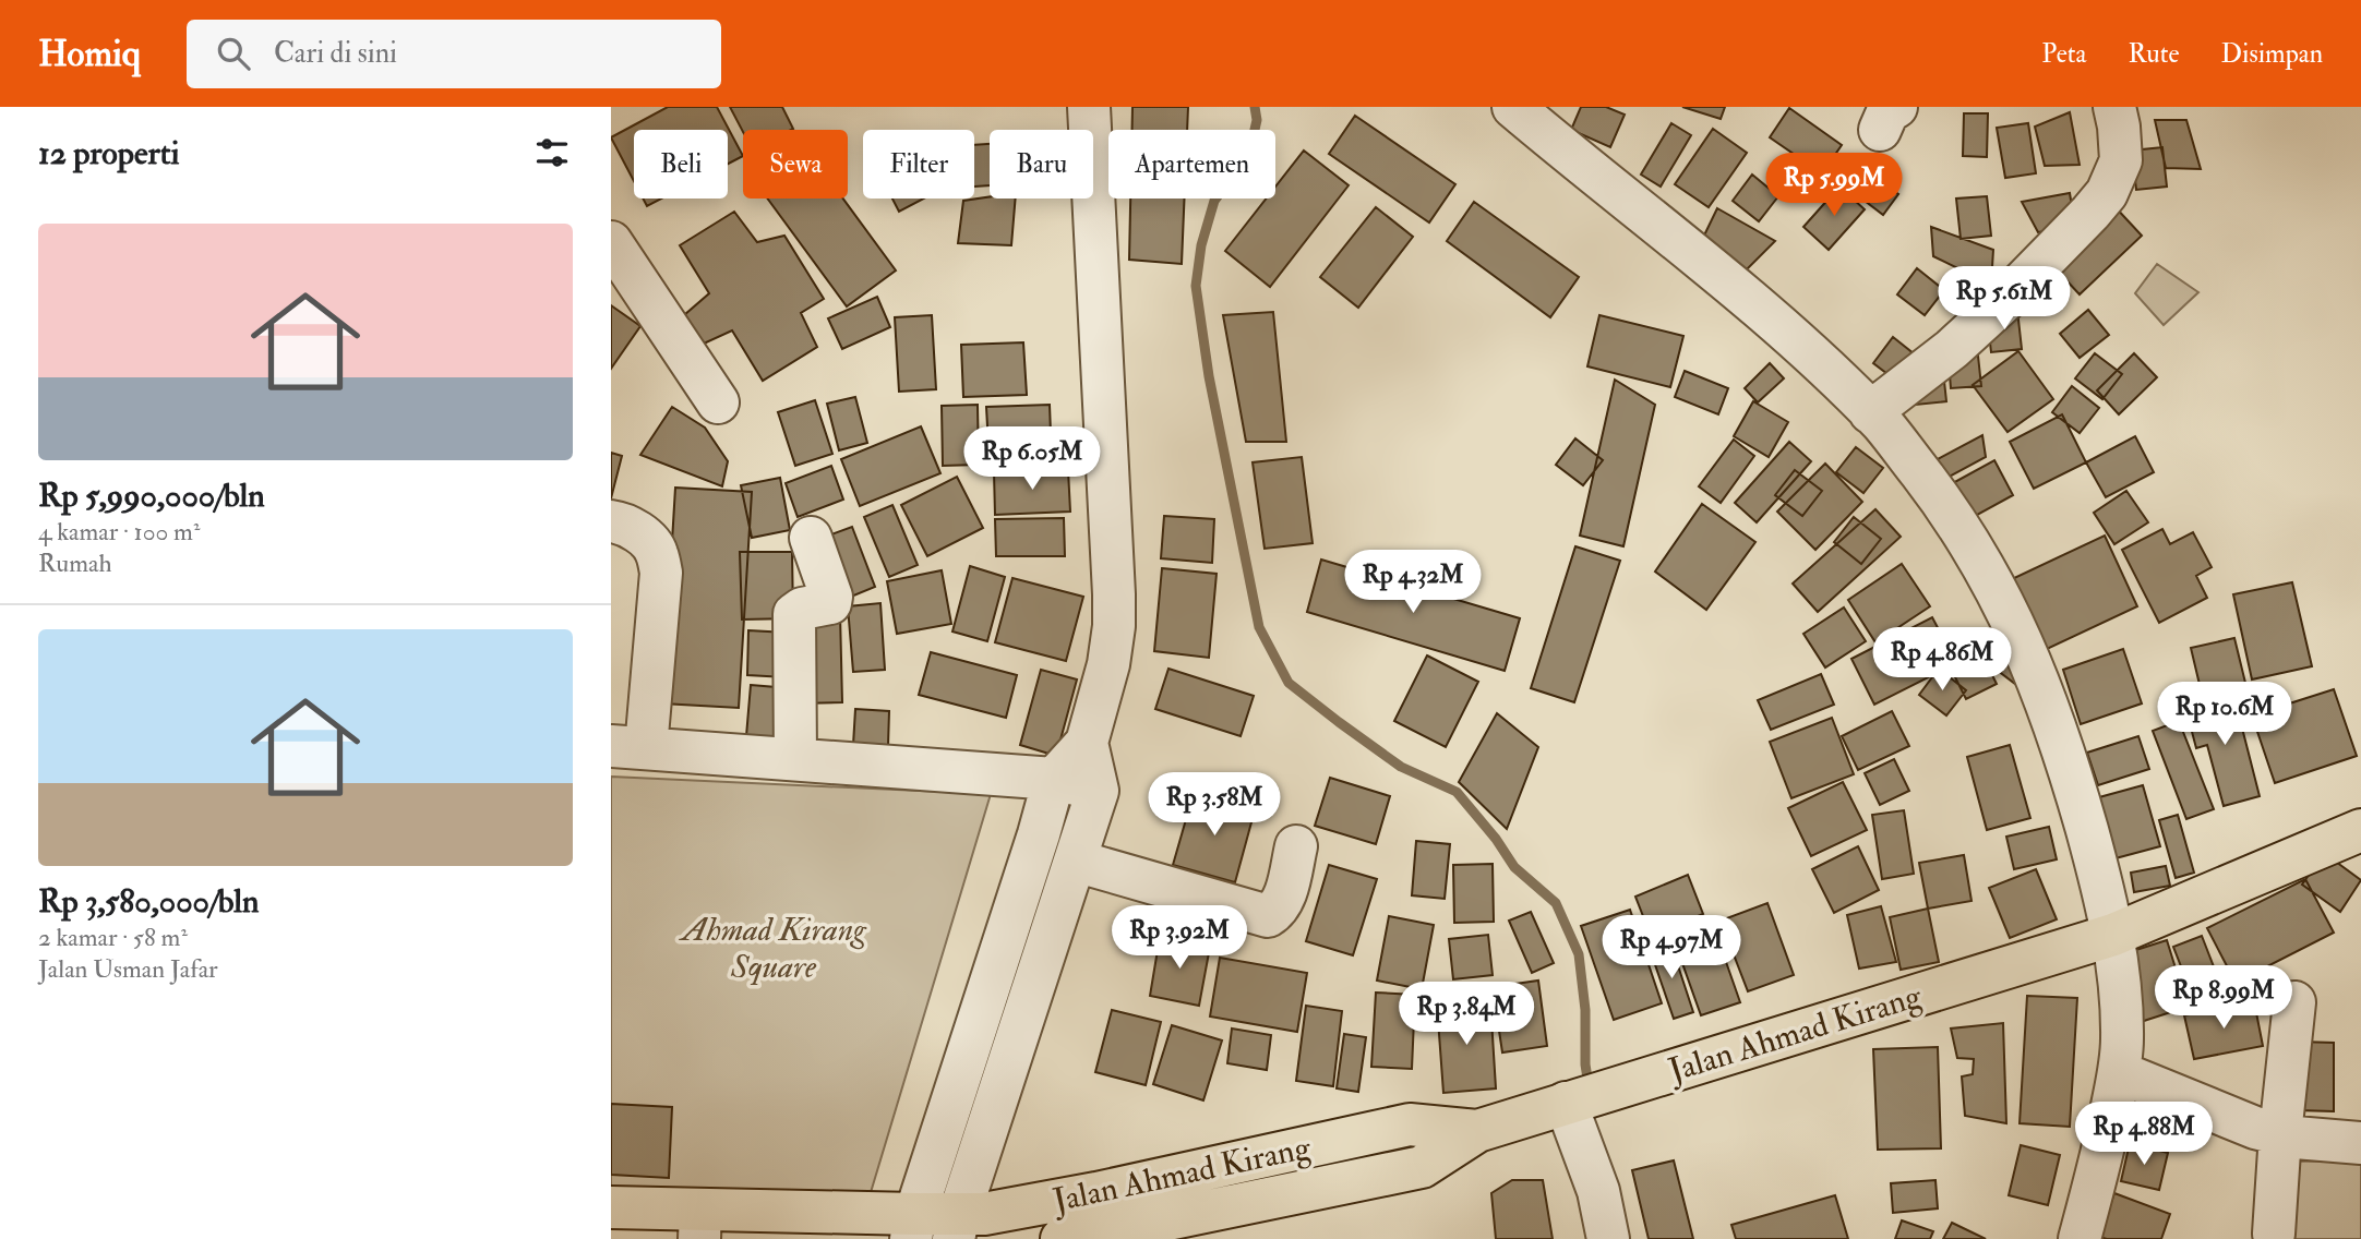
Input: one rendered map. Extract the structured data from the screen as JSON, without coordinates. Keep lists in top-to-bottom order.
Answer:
{
  "streets": {
    "main road": ["Jalan Ahmad Kirang"]
  },
  "parks": ["Ahmad Kirang Square"],
  "page": {
    "header": "Homiq",
    "search": "Cari di sini",
    "nav": ["Peta", "Rute", "Disimpan"],
    "heading": "12 properti",
    "chip": [
      "Beli",
      "Sewa",
      "Filter",
      "Baru",
      "Apartemen"
    ],
    "price": [
      "Rp 5.99M",
      "Rp 5.61M",
      "Rp 6.05M",
      "Rp 4.32M",
      "Rp 4.86M",
      "Rp 10.6M",
      "Rp 3.58M",
      "Rp 3.92M",
      "Rp 4.97M",
      "Rp 8.99M",
      "Rp 3.84M",
      "Rp 4.88M"
    ],
    "list": [
      {
        "name": "Rp 5,990,000/bln",
        "note": "4 kamar · 100 m² · Rumah"
      },
      {
        "name": "Rp 3,580,000/bln",
        "note": "2 kamar · 58 m² · Jalan Usman Jafar"
      }
    ]
  }
}
